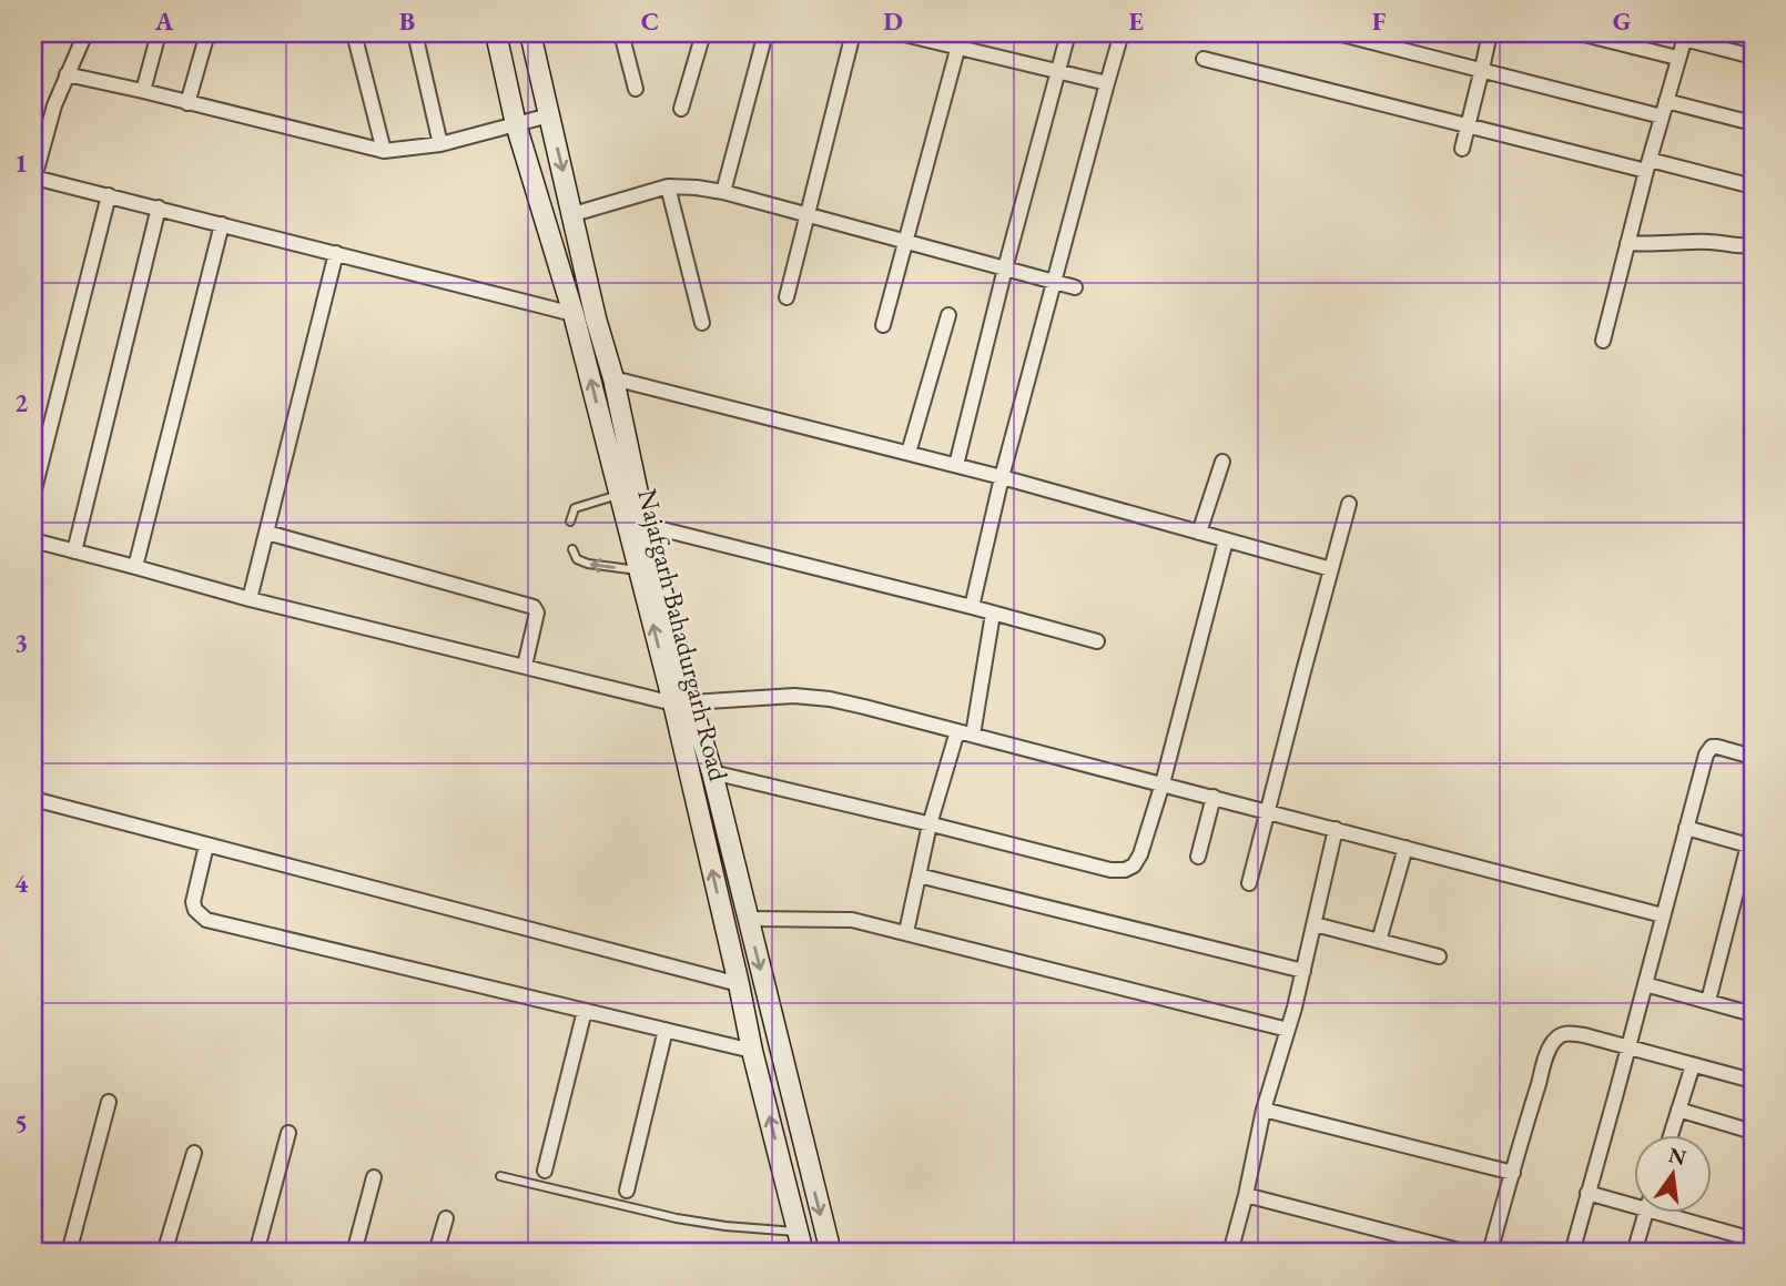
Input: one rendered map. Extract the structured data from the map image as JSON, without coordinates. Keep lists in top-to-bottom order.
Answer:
{
  "streets": {
    "main road": ["Najafgarh Bahadurgarh Road"]
  },
  "north": "top",
  "grid": {
    "columns": [
      "A",
      "B",
      "C",
      "D",
      "E",
      "F",
      "G"
    ],
    "rows": [
      "1",
      "2",
      "3",
      "4",
      "5"
    ]
  }
}
